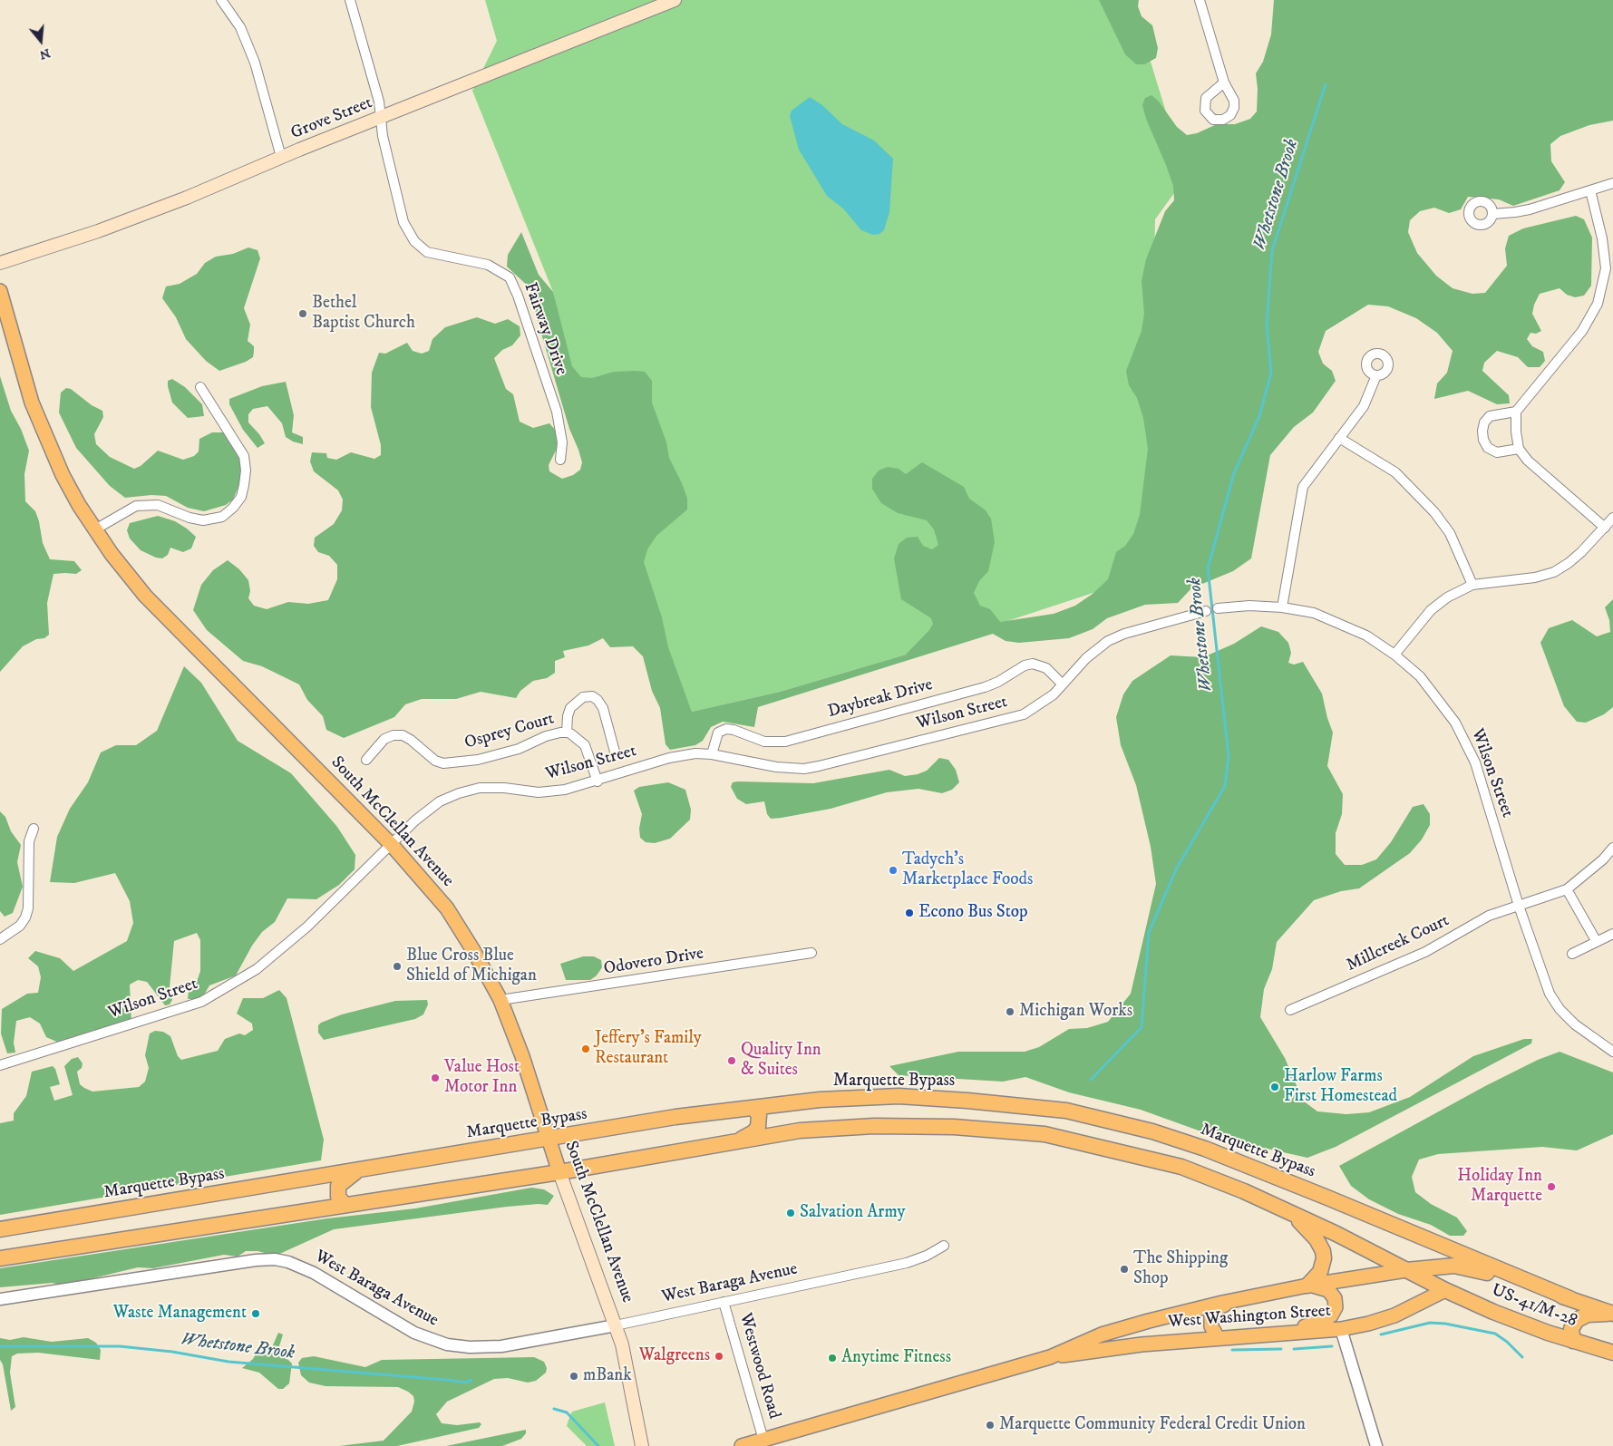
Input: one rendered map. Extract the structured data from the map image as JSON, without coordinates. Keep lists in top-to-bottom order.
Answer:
{
  "streets": {
    "highway": ["Marquette Bypass", "US-41/M-28"],
    "main road": ["Grove Street", "South McClellan Avenue", "West Washington Street"],
    "street": [
      "Fairway Drive",
      "Daybreak Drive",
      "Wilson Street",
      "Osprey Court",
      "Millcreek Court",
      "Odovero Drive",
      "West Baraga Avenue",
      "Westwood Road"
    ]
  },
  "crossings": [
    ["Grove Street", "Fairway Drive"],
    ["Daybreak Drive", "Wilson Street"],
    ["Wilson Street", "Osprey Court"],
    ["Wilson Street", "South McClellan Avenue"],
    ["Wilson Street", "Millcreek Court"],
    ["South McClellan Avenue", "Odovero Drive"],
    ["South McClellan Avenue", "Marquette Bypass"],
    ["South McClellan Avenue", "West Baraga Avenue"],
    ["Marquette Bypass", "US-41/M-28"],
    ["West Baraga Avenue", "Westwood Road"],
    ["US-41/M-28", "West Washington Street"],
    ["West Washington Street", "Westwood Road"]
  ],
  "water": ["Whetstone Brook"],
  "places": [
    "Bethel Baptist Church",
    "Tadych's Marketplace Foods",
    "Econo Bus Stop",
    "Blue Cross Blue Shield of Michigan",
    "Michigan Works",
    "Jeffery's Family Restaurant",
    "Quality Inn & Suites",
    "Value Host Motor Inn",
    "Harlow Farms First Homestead",
    "Holiday Inn Marquette",
    "Salvation Army",
    "The Shipping Shop",
    "Waste Management",
    "Walgreens",
    "Anytime Fitness",
    "mBank",
    "Marquette Community Federal Credit Union"
  ],
  "north": "bottom"
}
